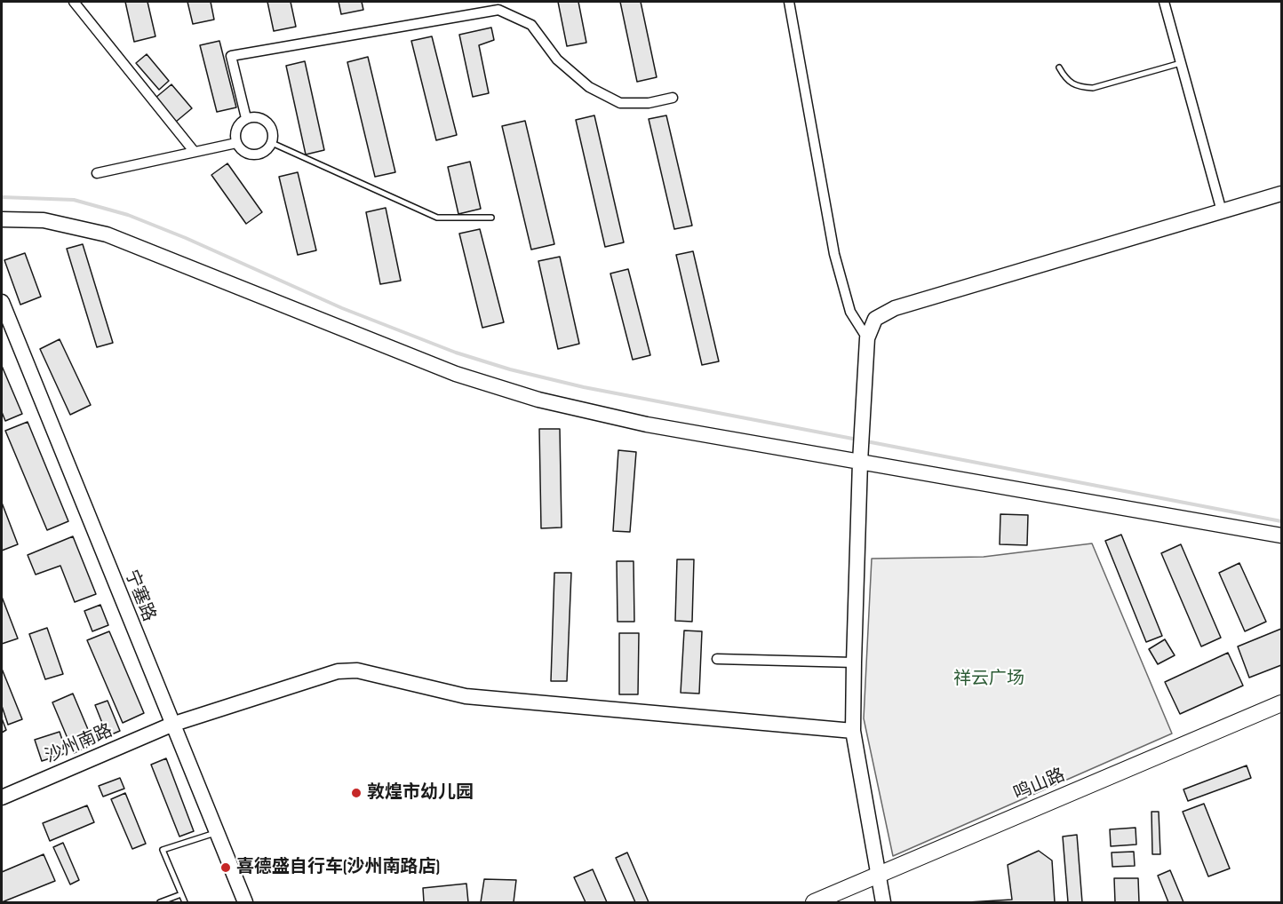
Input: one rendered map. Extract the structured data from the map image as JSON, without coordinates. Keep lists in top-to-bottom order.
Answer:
{
  "streets": {
    "main road": ["鸣山路"],
    "street": ["宁塞路", "沙州南路"]
  },
  "crossings": [
    ["宁塞路", "沙州南路"]
  ],
  "parks": ["祥云广场"],
  "places": ["敦煌市幼儿园", "喜德盛自行车(沙州南路店)"]
}
